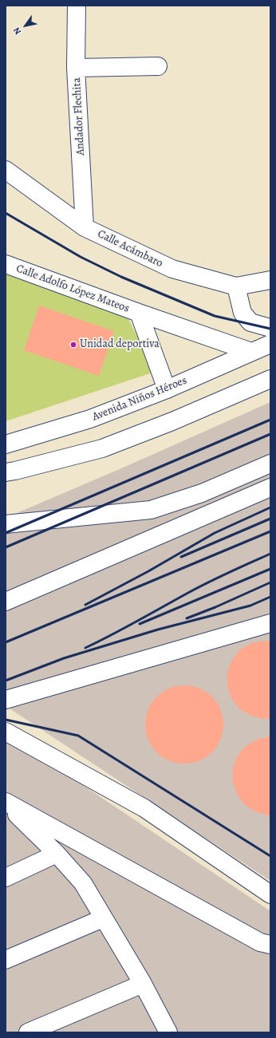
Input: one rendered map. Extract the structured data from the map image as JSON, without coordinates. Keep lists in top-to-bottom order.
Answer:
{
  "streets": {
    "street": [
      "Andador Flechita",
      "Calle Acámbaro",
      "Calle Adolfo López Mateos",
      "Avenida Niños Héroes"
    ]
  },
  "crossings": [
    ["Andador Flechita", "Calle Acámbaro"],
    ["Calle Adolfo López Mateos", "Avenida Niños Héroes"]
  ],
  "places": ["Unidad deportiva"],
  "north": "bottom left"
}
